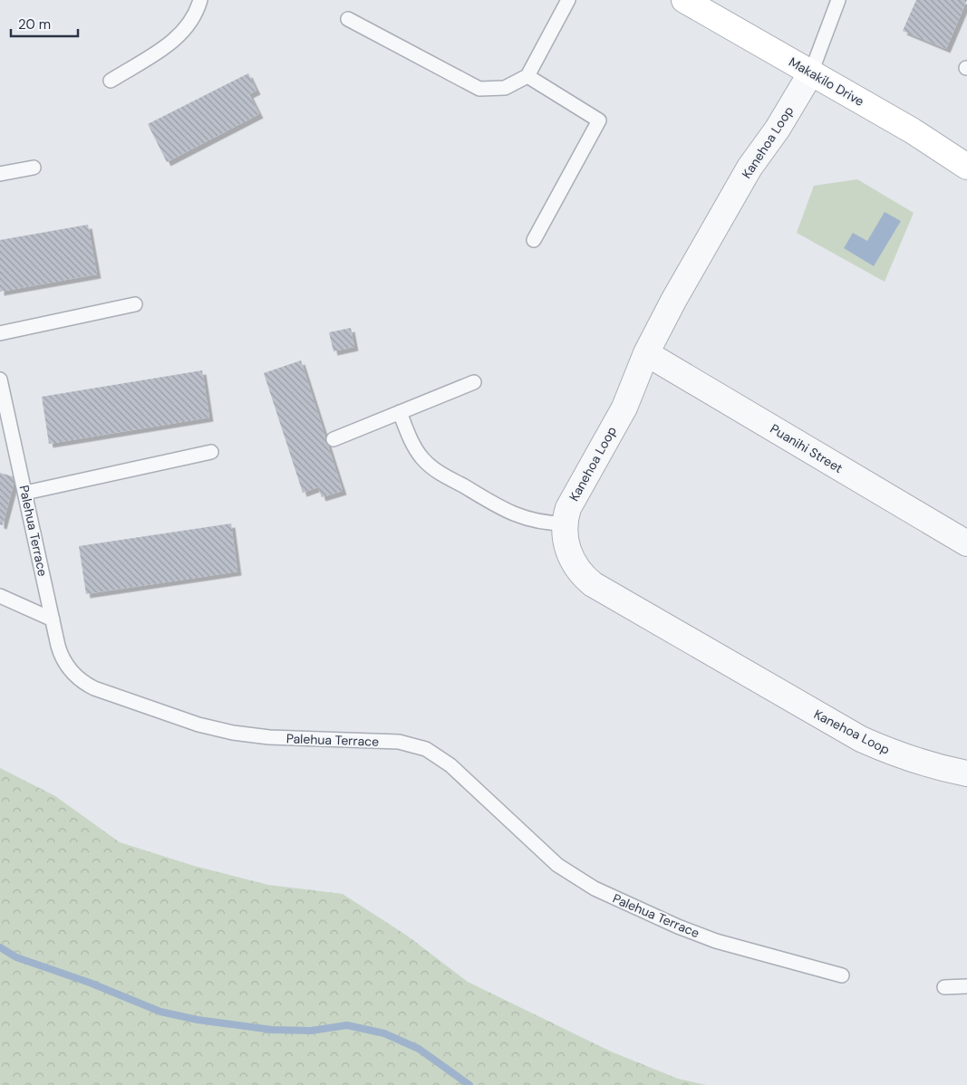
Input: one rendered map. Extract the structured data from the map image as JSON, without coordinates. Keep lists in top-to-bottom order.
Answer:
{
  "streets": {
    "main road": ["Makakilo Drive"],
    "street": ["Kanehoa Loop", "Puanihi Street"],
    "lane": ["Palehua Terrace"]
  },
  "crossings": [
    ["Makakilo Drive", "Kanehoa Loop"],
    ["Kanehoa Loop", "Puanihi Street"]
  ],
  "scale_bar": "20 m"
}
